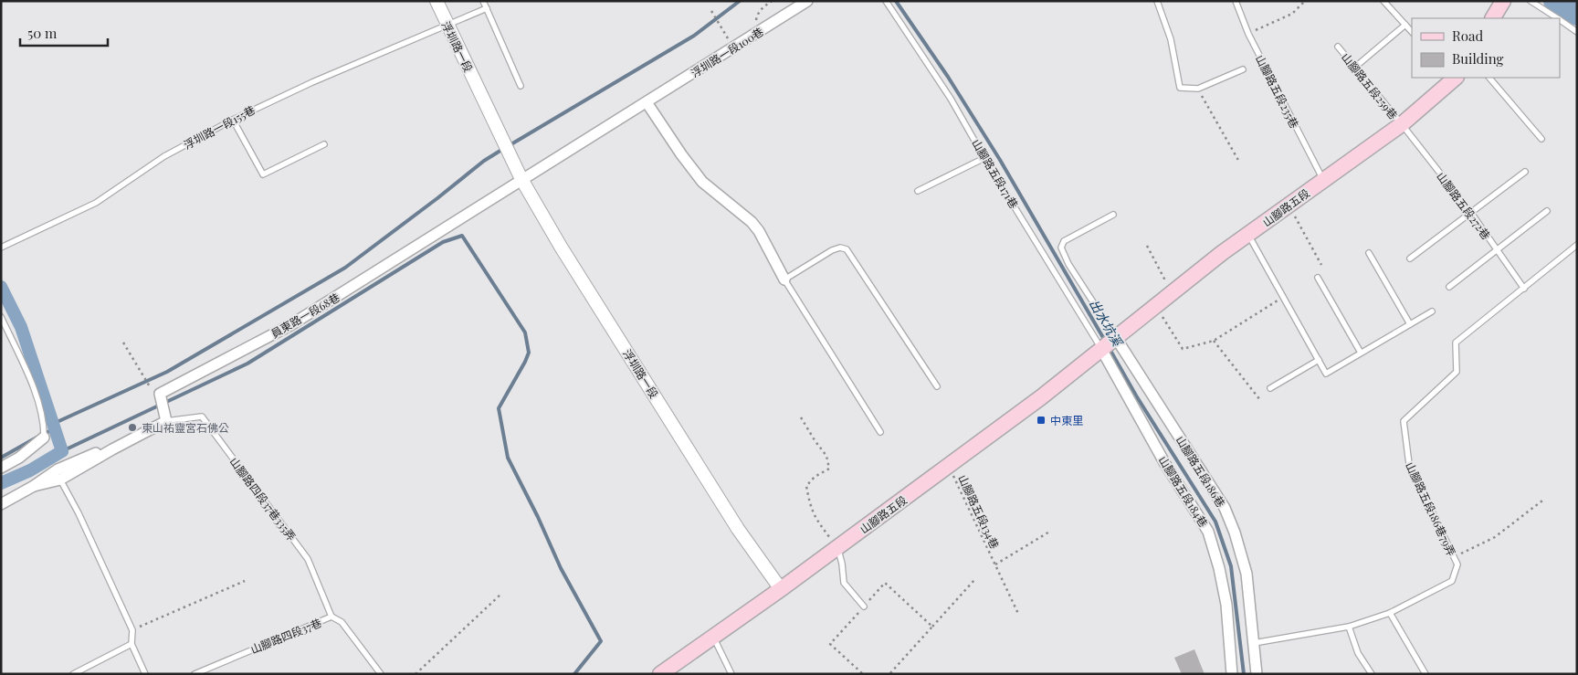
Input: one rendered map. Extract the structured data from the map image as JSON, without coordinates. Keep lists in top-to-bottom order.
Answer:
{
  "streets": {
    "main road": ["山腳路五段"],
    "street": [
      "浮圳路一段",
      "浮圳路一段100巷",
      "員東路一段68巷",
      "山腳路五段186巷",
      "山腳路五段184巷"
    ],
    "lane": [
      "山腳路五段259巷",
      "山腳路五段235巷",
      "浮圳路一段155巷",
      "山腳路五段171巷",
      "山腳路五段272巷",
      "山腳路四段37巷335弄",
      "山腳路五段186巷79弄",
      "山腳路四段37巷"
    ],
    "path": ["山腳路五段134巷"]
  },
  "crossings": [
    ["浮圳路一段", "浮圳路一段100巷"],
    ["浮圳路一段", "浮圳路一段155巷"],
    ["浮圳路一段", "山腳路五段"],
    ["浮圳路一段", "員東路一段68巷"],
    ["浮圳路一段100巷", "員東路一段68巷"],
    ["山腳路五段259巷", "山腳路五段272巷"],
    ["山腳路五段259巷", "山腳路五段"],
    ["山腳路五段235巷", "山腳路五段"],
    ["山腳路五段171巷", "山腳路五段"],
    ["山腳路五段171巷", "山腳路五段184巷"],
    ["山腳路五段272巷", "山腳路五段"],
    ["山腳路五段272巷", "山腳路五段186巷79弄"],
    ["山腳路五段", "山腳路五段186巷"],
    ["山腳路五段", "山腳路五段184巷"],
    ["山腳路五段", "山腳路五段134巷"],
    ["山腳路五段186巷", "山腳路五段186巷79弄"],
    ["山腳路四段37巷335弄", "山腳路四段37巷"]
  ],
  "water": ["出水坑溪"],
  "places": {
    "transit": ["中東里"],
    "other": ["東山祐靈宮石佛公"]
  },
  "legend": ["Road", "Building"],
  "scale_bar": "50 m"
}
